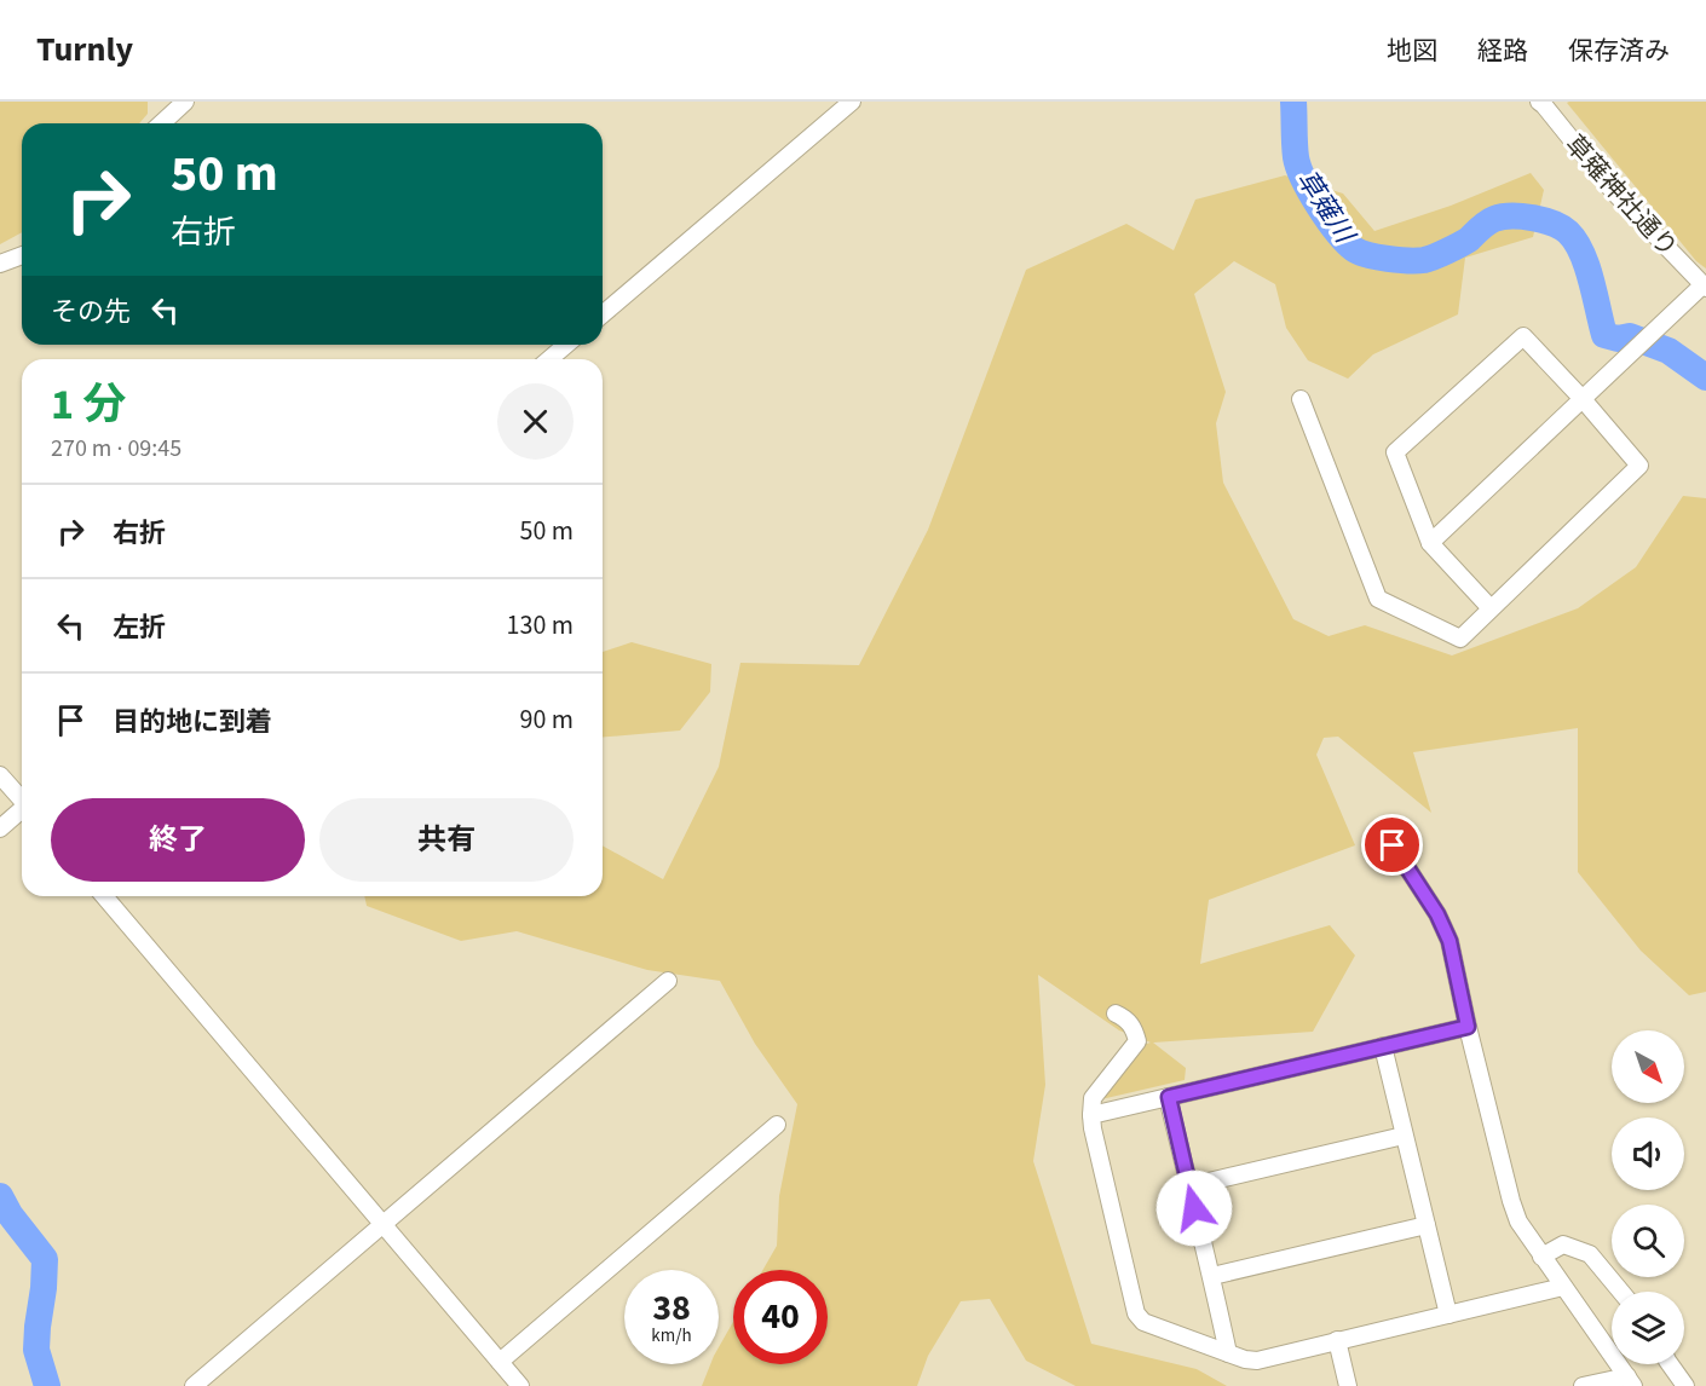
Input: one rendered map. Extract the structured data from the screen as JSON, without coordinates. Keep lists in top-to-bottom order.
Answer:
{
  "streets": {
    "street": ["草薙神社通り"]
  },
  "water": ["草薙川"],
  "north": "bottom right",
  "page": {
    "header": "Turnly",
    "nav": ["地図", "経路", "保存済み"],
    "turn": ["50 m", "右折"],
    "then": "その先",
    "heading": ["1 分", "270 m · 09:45"],
    "list": [
      {
        "name": "右折",
        "value": "50 m"
      },
      {
        "name": "左折",
        "value": "130 m"
      },
      {
        "name": "目的地に到着",
        "value": "90 m"
      }
    ],
    "buttons": ["終了", "共有"],
    "speed": "38 km/h",
    "limit": "40"
  }
}
